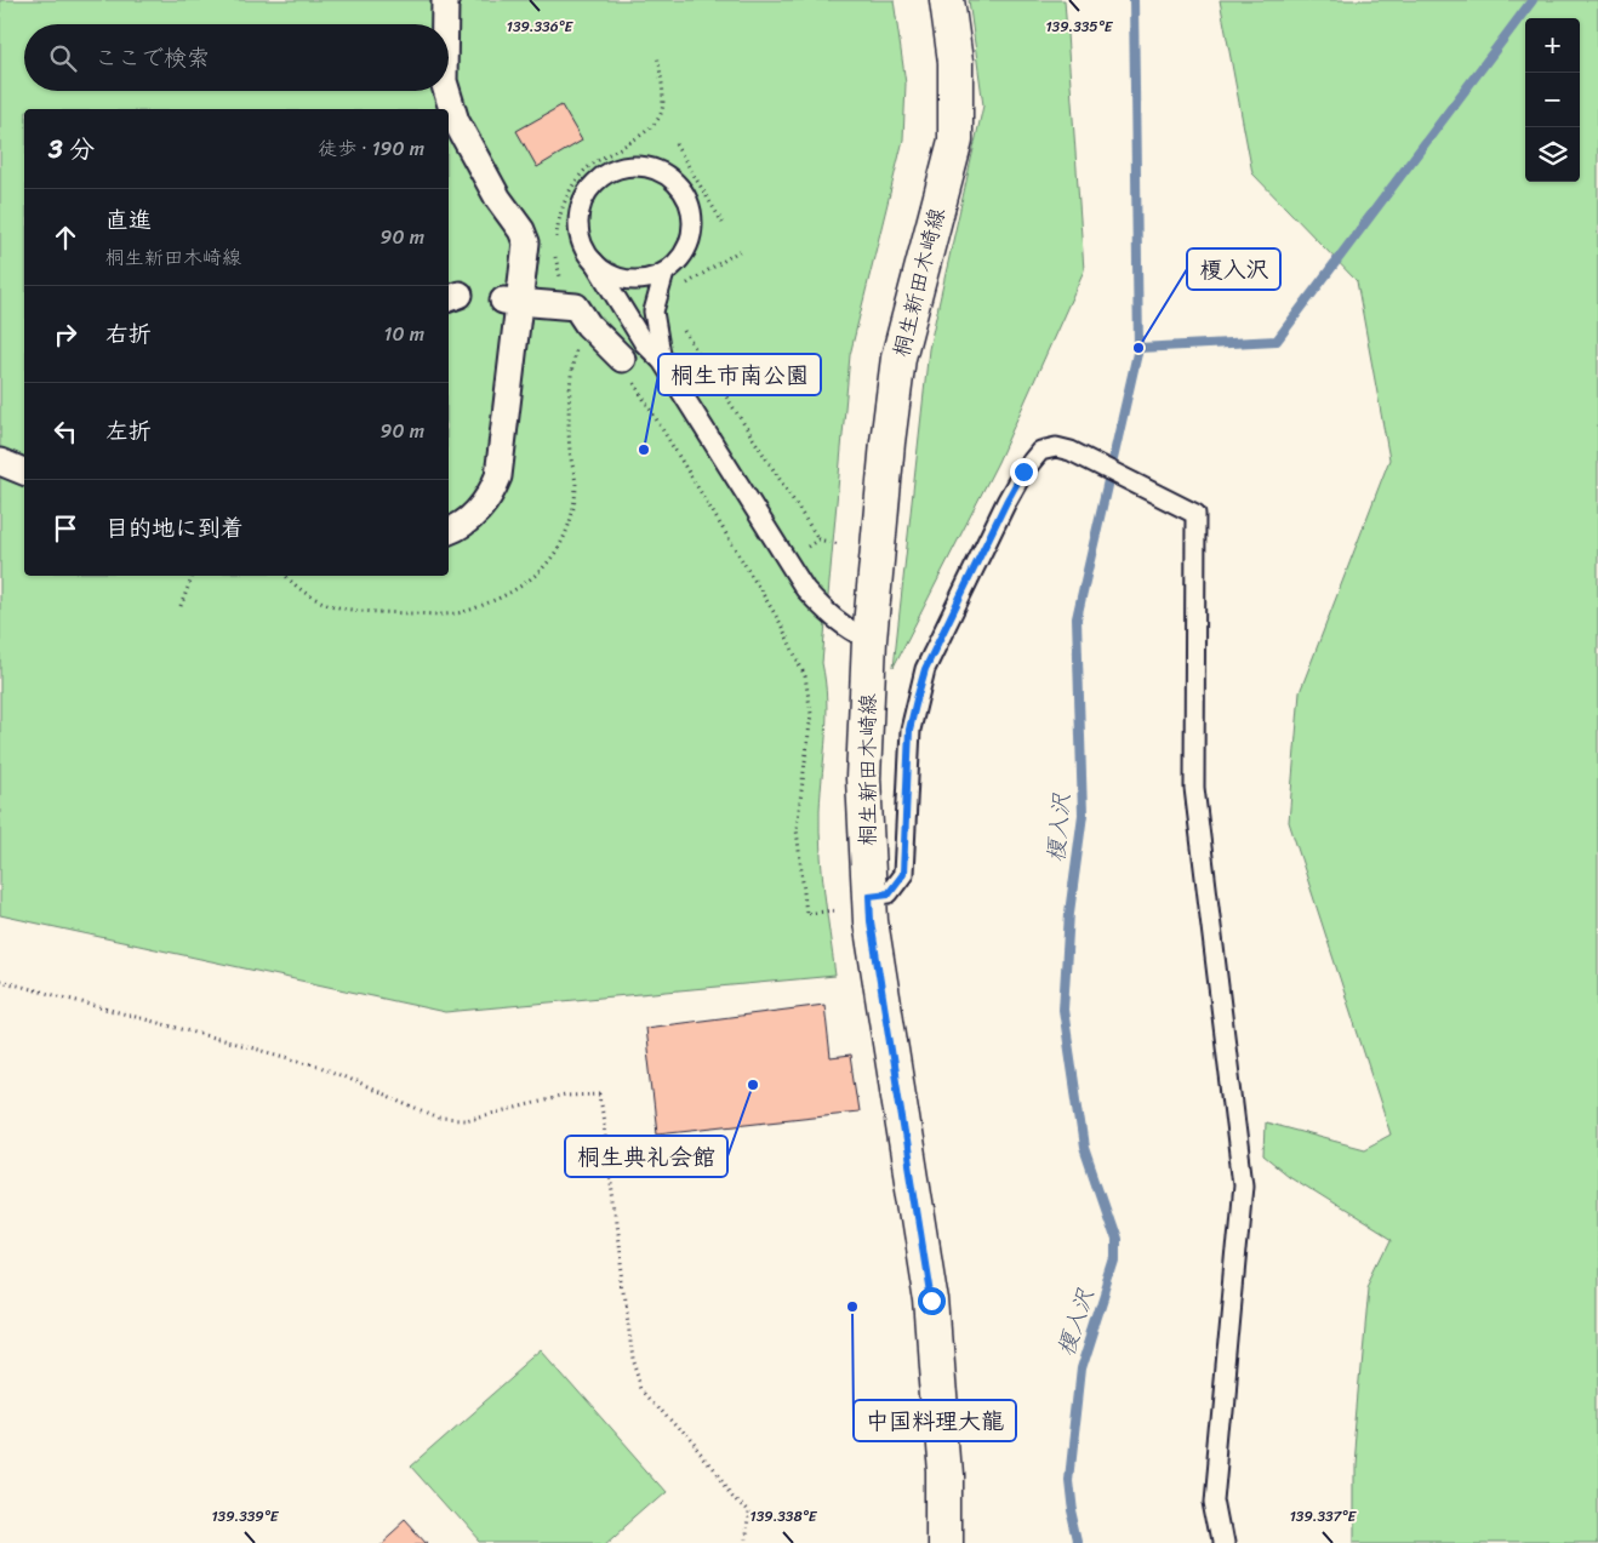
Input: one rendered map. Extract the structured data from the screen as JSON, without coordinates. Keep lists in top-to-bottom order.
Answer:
{
  "streets": {
    "main road": ["桐生新田木崎線"]
  },
  "water": ["榎入沢"],
  "places": [
    "榎入沢",
    "桐生市南公園",
    "桐生典礼会館",
    "中国料理大龍"
  ],
  "page": {
    "map_buttons": ["+", "−"],
    "search": "ここで検索",
    "heading": ["3 分", "徒歩 · 190 m"],
    "list": [
      ["直進", "桐生新田木崎線", "90 m"],
      ["右折", "10 m"],
      ["左折", "90 m"],
      "目的地に到着"
    ]
  },
  "coordinates": [
    "139.336°E",
    "139.335°E",
    "139.339°E",
    "139.338°E",
    "139.337°E"
  ]
}
